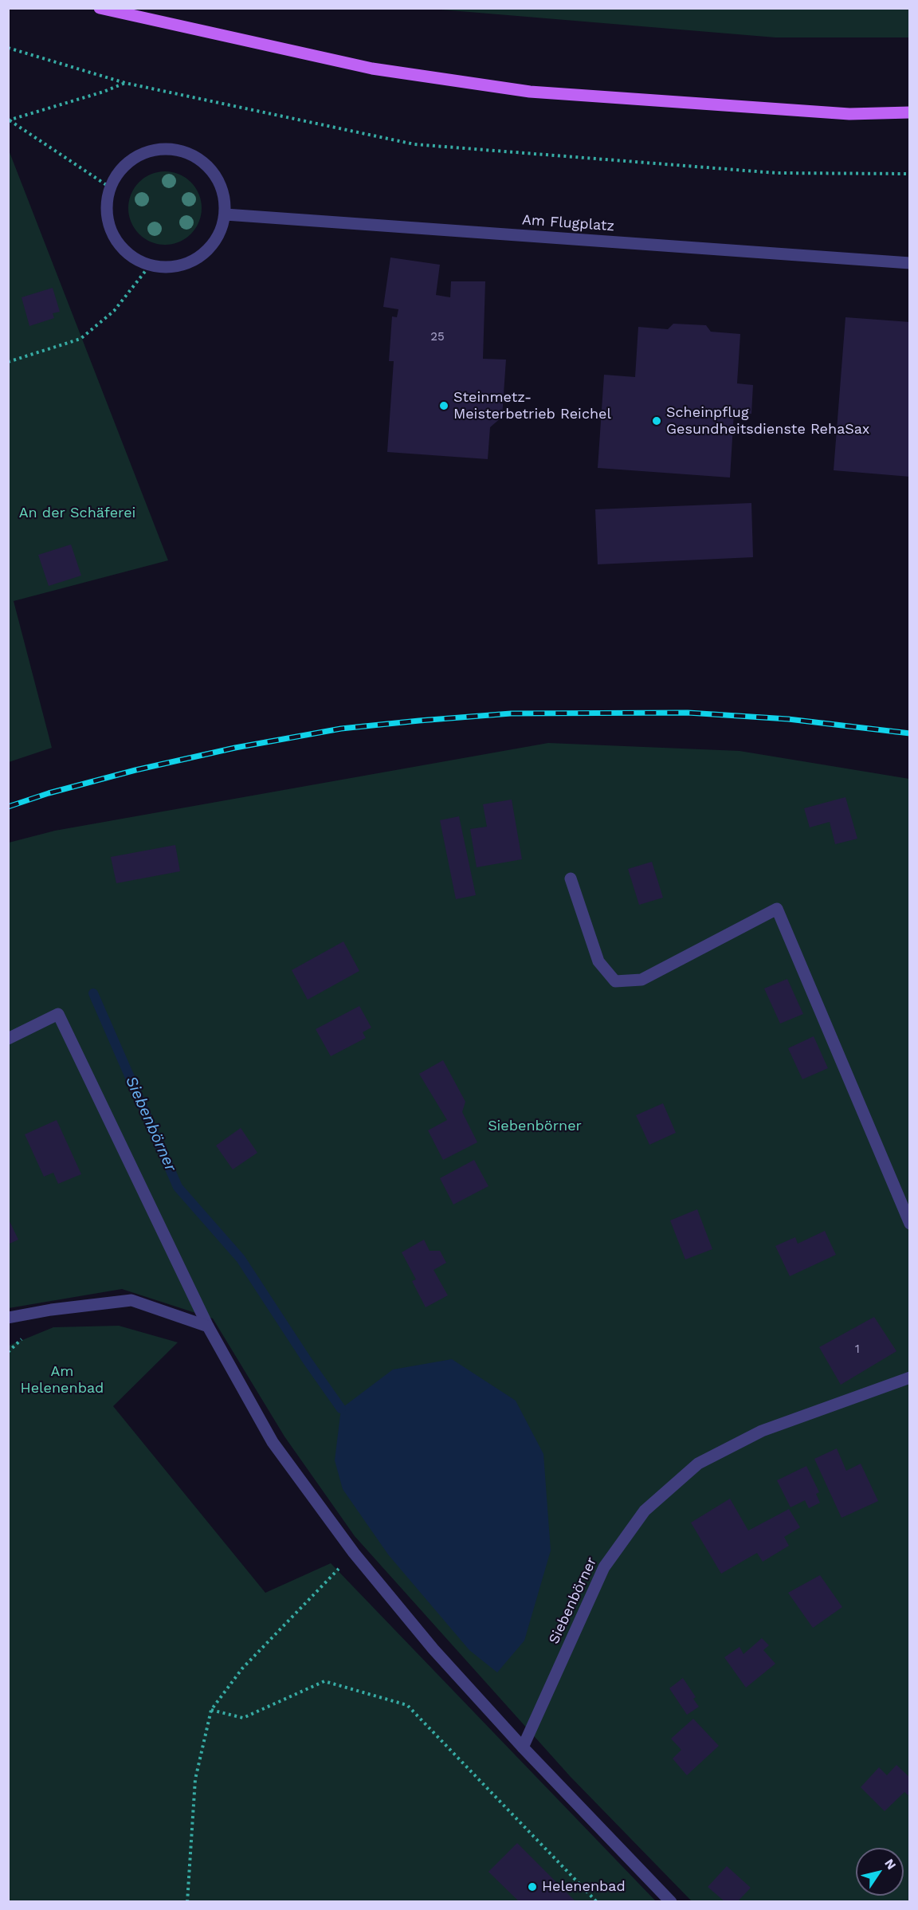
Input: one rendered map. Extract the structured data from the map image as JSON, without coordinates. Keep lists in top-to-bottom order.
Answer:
{
  "streets": {
    "street": ["Am Flugplatz", "Siebenbörner"]
  },
  "water": ["Siebenbörner"],
  "parks": ["An der Schäferei", "Siebenbörner", "Am Helenenbad"],
  "places": ["Steinmetz- Meisterbetrieb Reichel", "Scheinpflug Gesundheitsdienste RehaSax", "Helenenbad"],
  "house_numbers": ["25", "1"],
  "north": "top right"
}
